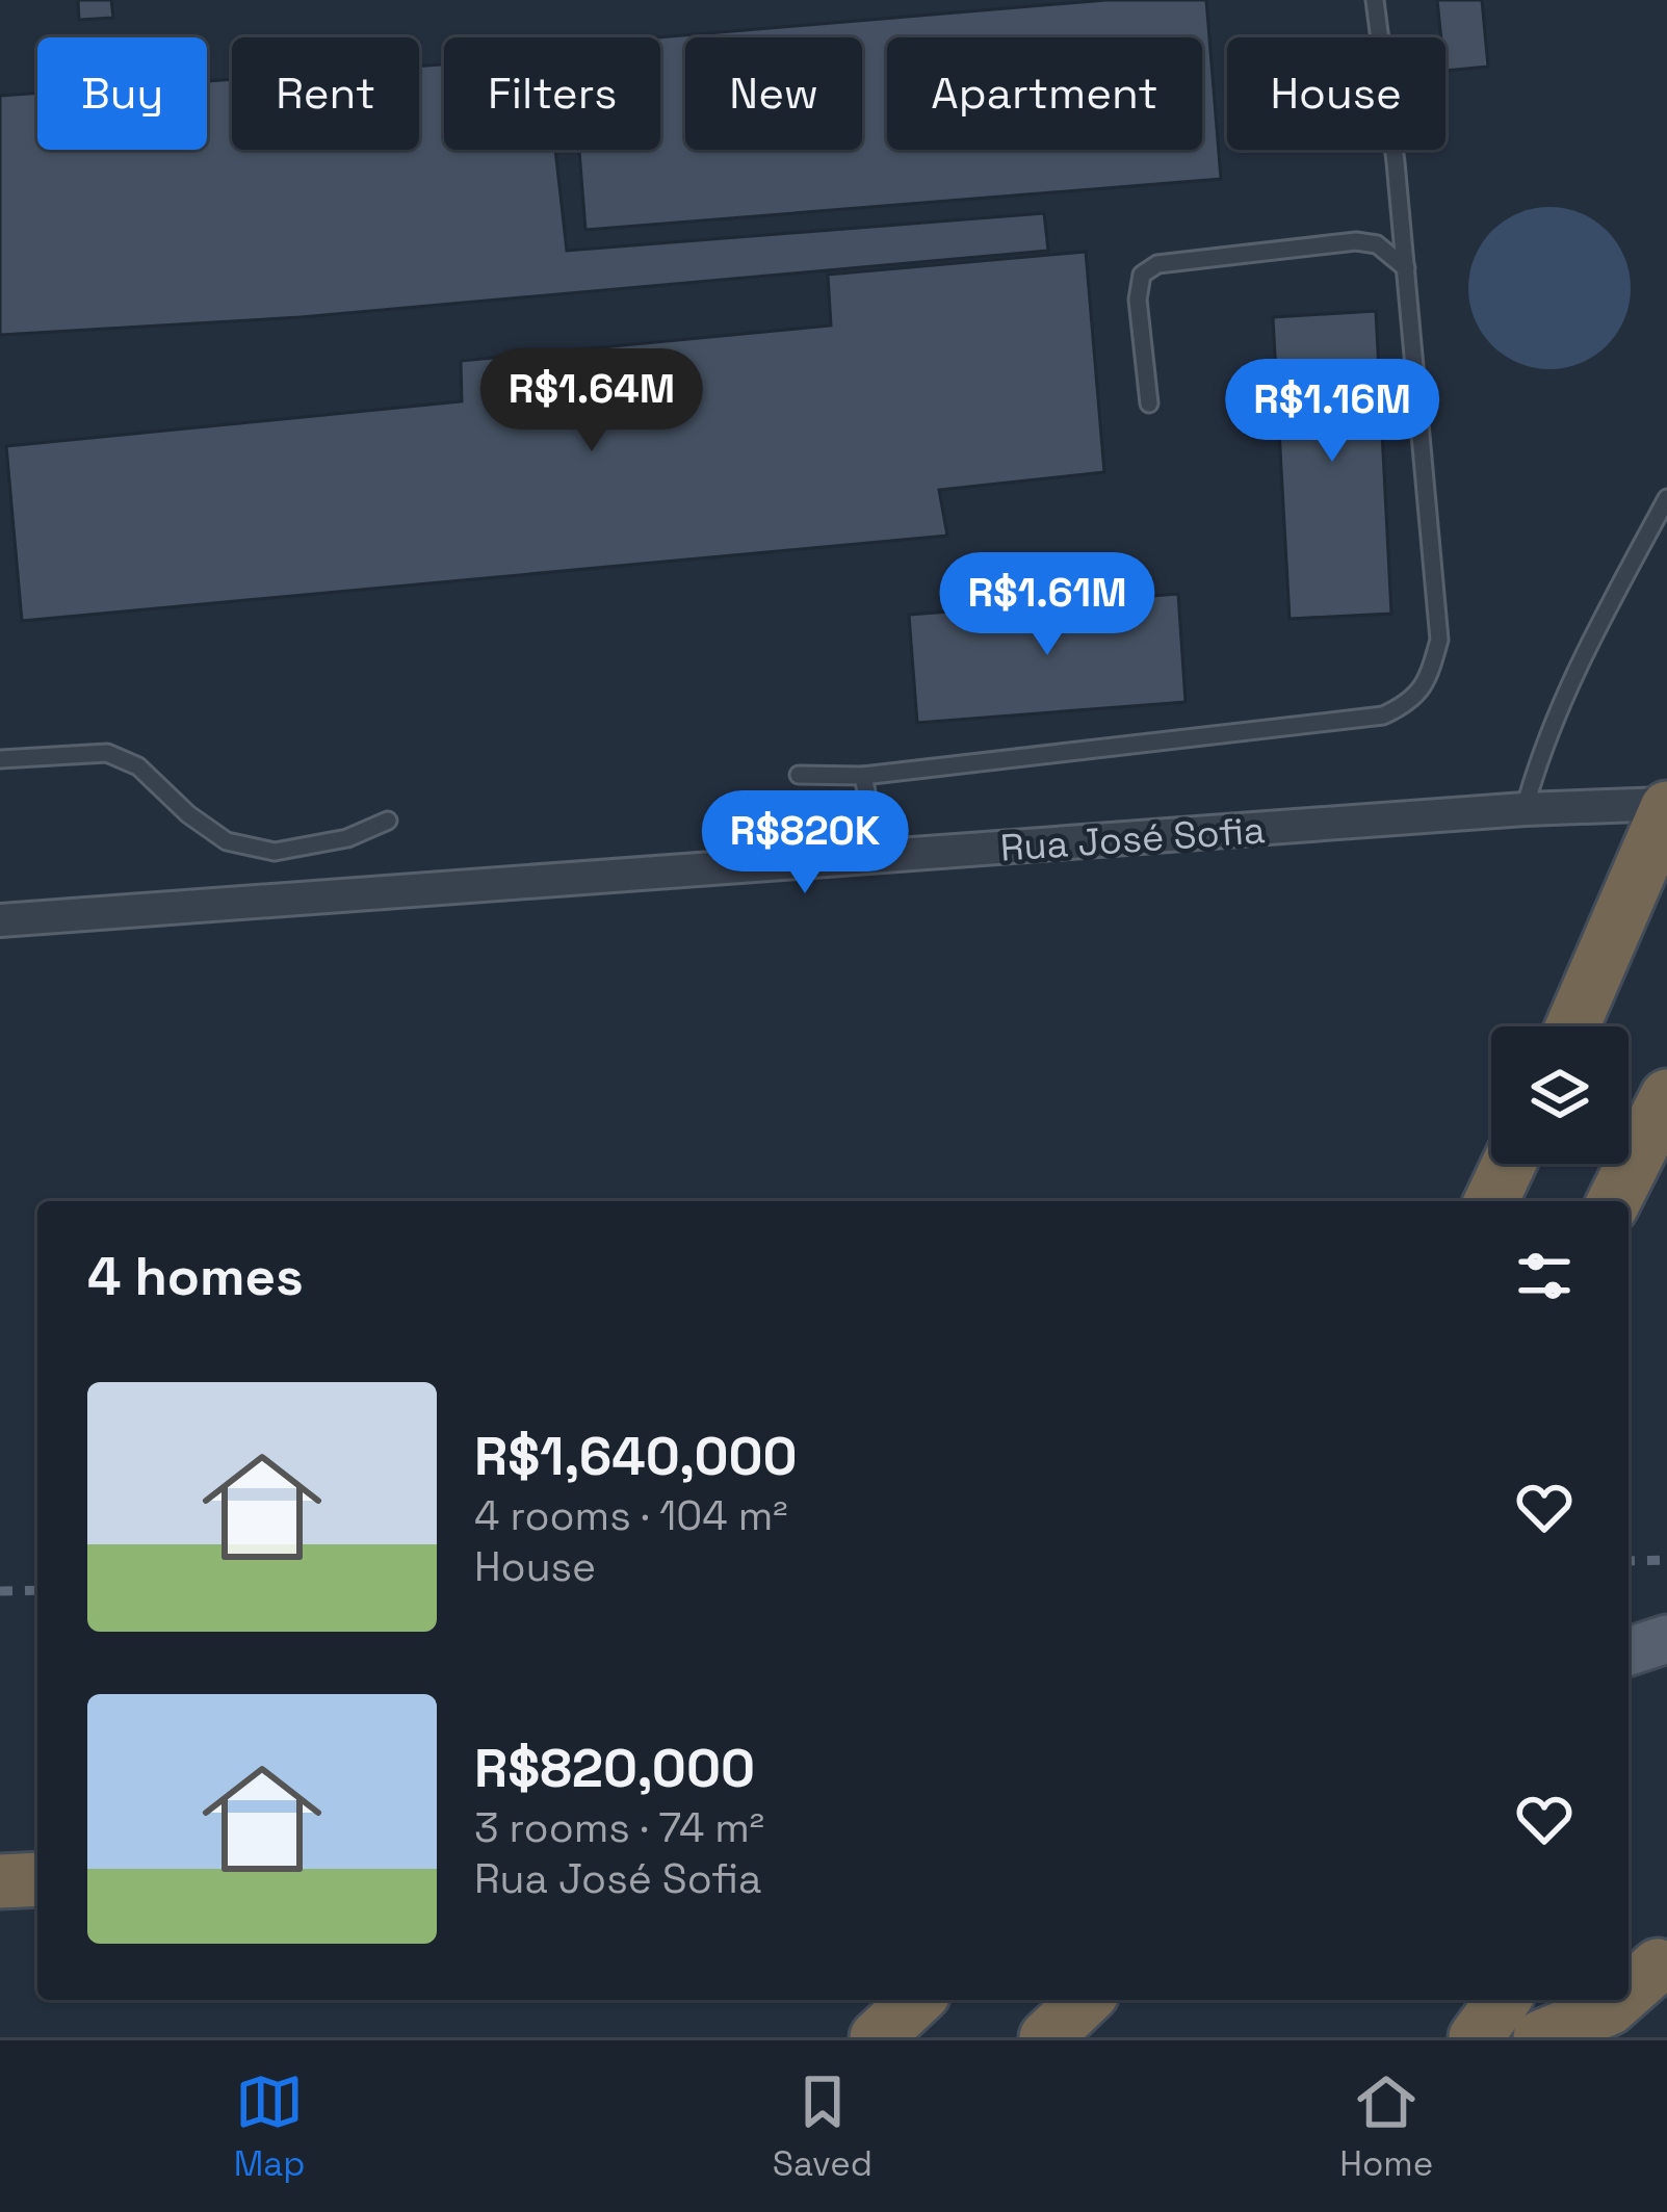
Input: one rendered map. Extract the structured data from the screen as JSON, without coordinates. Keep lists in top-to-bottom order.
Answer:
{
  "streets": {
    "street": ["Rua José Sofia"]
  },
  "page": {
    "chip": [
      "Buy",
      "Rent",
      "Filters",
      "New",
      "Apartment",
      "House"
    ],
    "price": [
      "R$1.64M",
      "R$1.16M",
      "R$1.61M",
      "R$820K"
    ],
    "heading": "4 homes",
    "list": [
      {
        "name": "R$1,640,000",
        "note": "4 rooms · 104 m² · House"
      },
      {
        "name": "R$820,000",
        "note": "3 rooms · 74 m² · Rua José Sofia"
      }
    ],
    "tabs": ["Map", "Saved", "Home"]
  }
}
